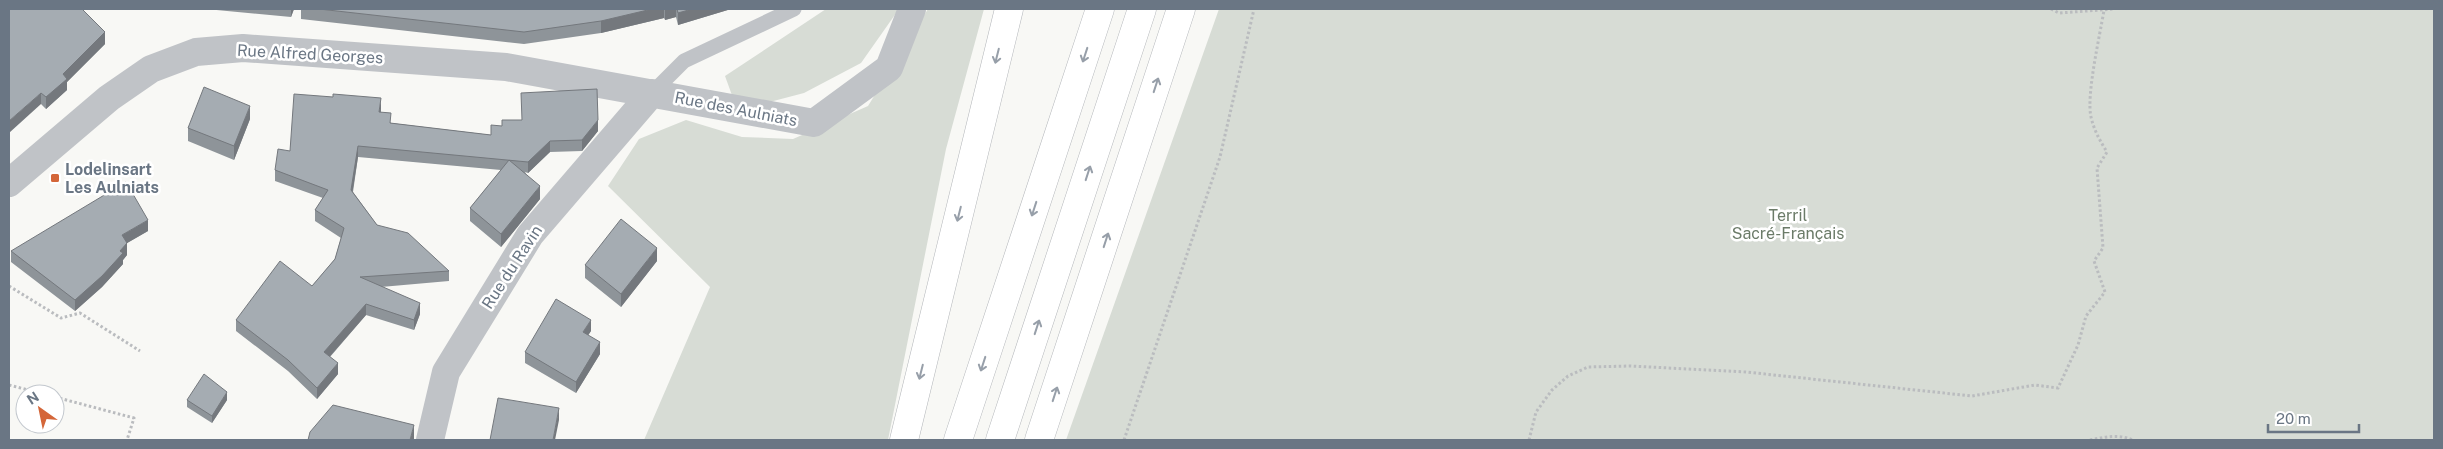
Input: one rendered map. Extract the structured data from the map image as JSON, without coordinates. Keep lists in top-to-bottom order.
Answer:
{
  "streets": {
    "street": ["Rue Alfred Georges", "Rue des Aulniats", "Rue du Ravin"]
  },
  "crossings": [
    ["Rue Alfred Georges", "Rue des Aulniats"],
    ["Rue des Aulniats", "Rue du Ravin"]
  ],
  "parks": ["Terril Sacré-Français"],
  "places": {
    "transit": ["Lodelinsart Les Aulniats"]
  },
  "scale_bar": "20 m",
  "north": "top left"
}
